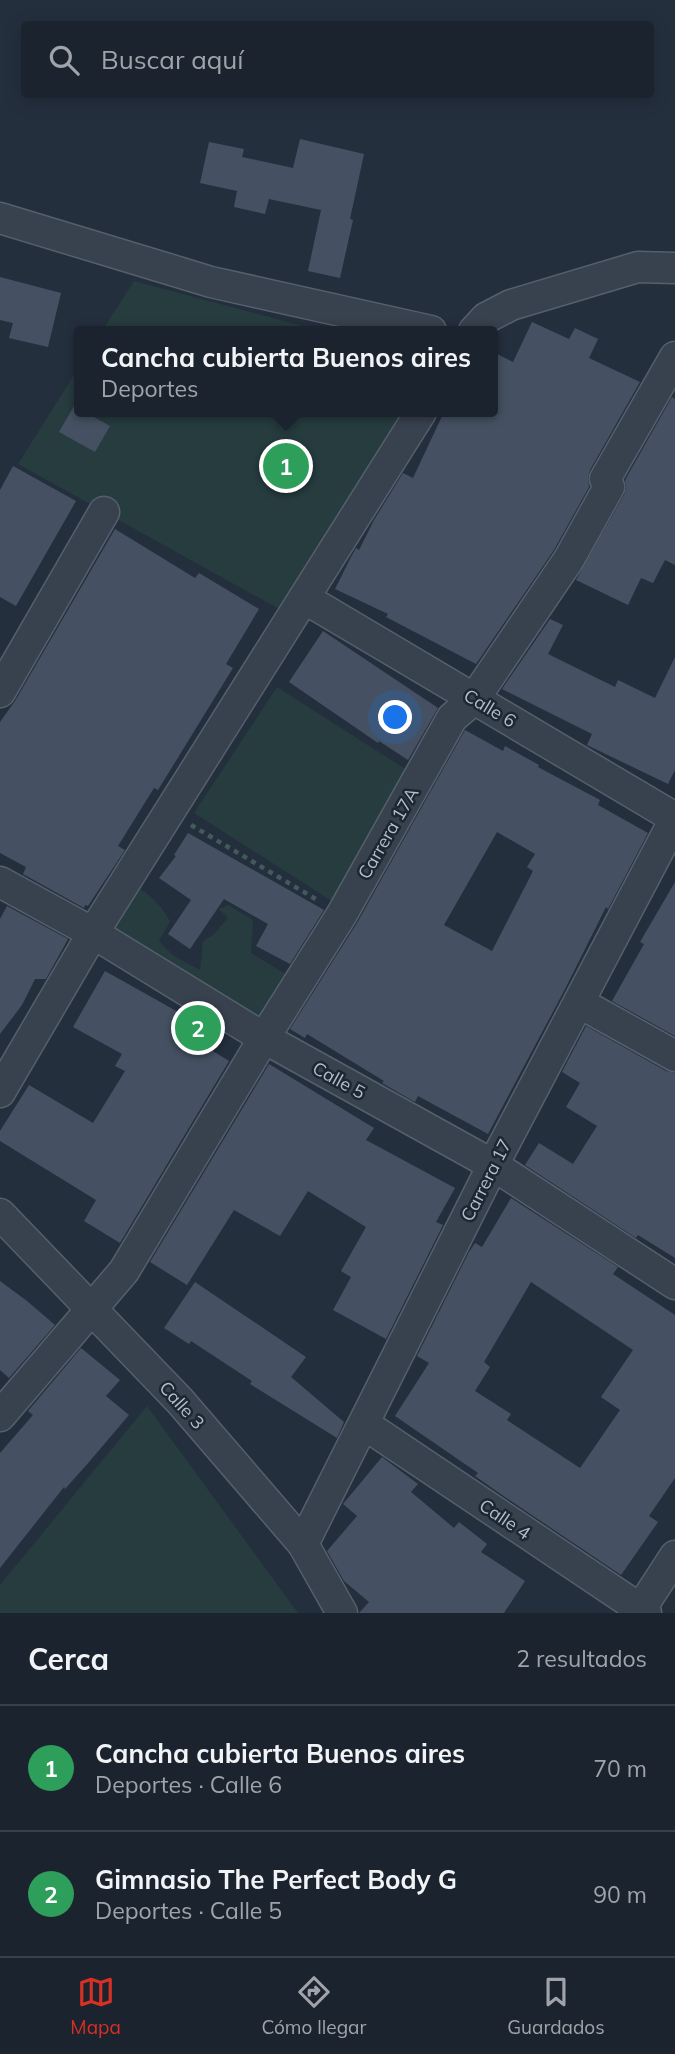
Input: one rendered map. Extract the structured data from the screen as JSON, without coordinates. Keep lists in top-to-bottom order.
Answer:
{
  "streets": {
    "street": [
      "Calle 6",
      "Carrera 17A",
      "Calle 5",
      "Carrera 17",
      "Calle 3",
      "Calle 4"
    ]
  },
  "crossings": [
    ["Calle 6", "Carrera 17A"],
    ["Calle 6", "Carrera 17"],
    ["Carrera 17A", "Calle 5"],
    ["Carrera 17A", "Calle 3"],
    ["Calle 5", "Carrera 17"],
    ["Carrera 17", "Calle 3"],
    ["Carrera 17", "Calle 4"]
  ],
  "page": {
    "search": "Buscar aquí",
    "popup": ["Cancha cubierta Buenos aires", "Deportes"],
    "pins": ["1", "2"],
    "heading": ["Cerca", "2 resultados"],
    "list": [
      {
        "mark": "1",
        "name": "Cancha cubierta Buenos aires",
        "note": "Deportes · Calle 6",
        "value": "70 m"
      },
      {
        "mark": "2",
        "name": "Gimnasio The Perfect Body G",
        "note": "Deportes · Calle 5",
        "value": "90 m"
      }
    ],
    "nav": ["Mapa", "Cómo llegar", "Guardados"]
  }
}
